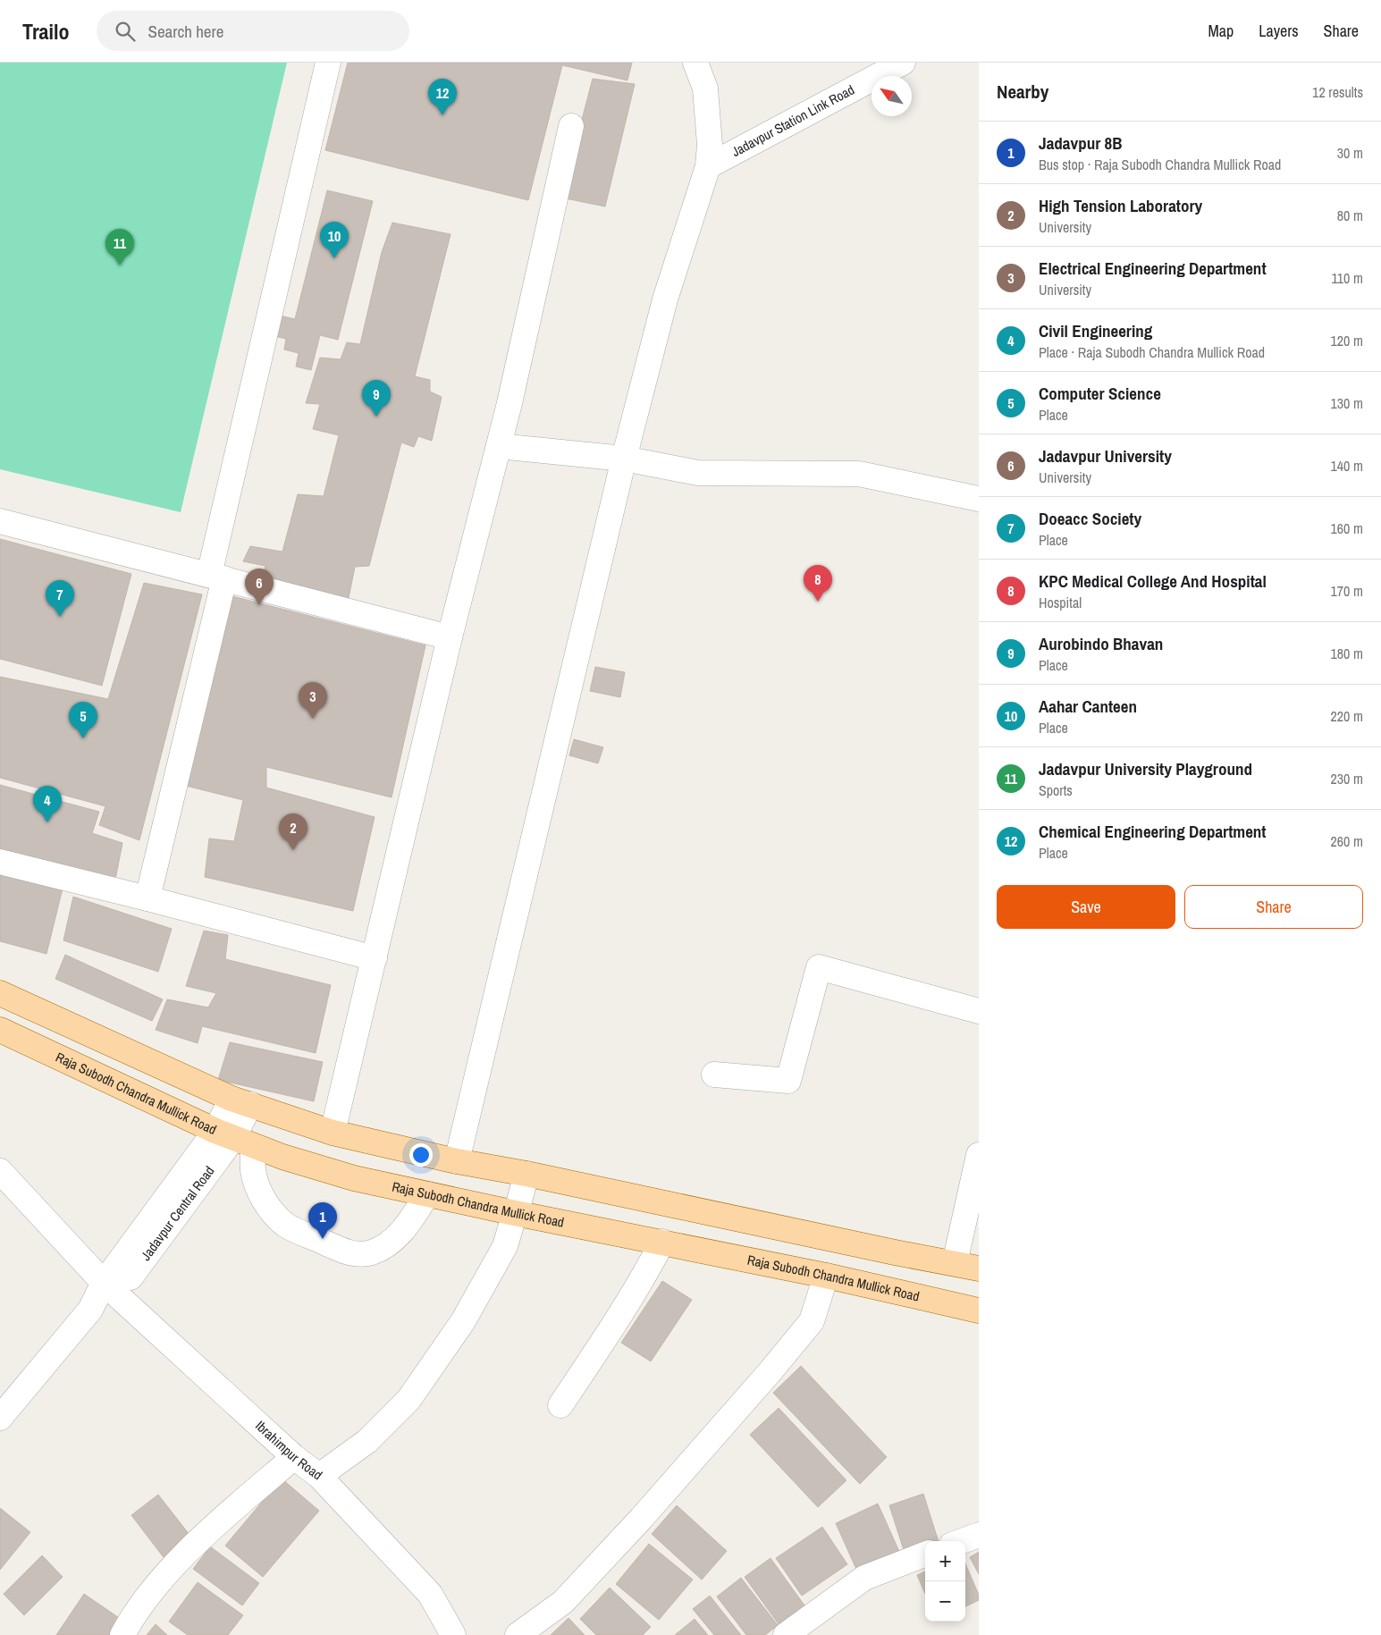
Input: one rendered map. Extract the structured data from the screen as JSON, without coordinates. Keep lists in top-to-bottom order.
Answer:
{
  "streets": {
    "main road": ["Raja Subodh Chandra Mullick Road"],
    "street": ["Jadavpur Station Link Road", "Jadavpur Central Road", "Ibrahimpur Road"]
  },
  "crossings": [
    ["Raja Subodh Chandra Mullick Road", "Jadavpur Central Road"],
    ["Jadavpur Central Road", "Ibrahimpur Road"]
  ],
  "north": "top left",
  "page": {
    "header": "Trailo",
    "search": "Search here",
    "nav": ["Map", "Layers", "Share"],
    "heading": ["Nearby", "12 results"],
    "pins": [
      "12",
      "10",
      "11",
      "9",
      "8",
      "6",
      "7",
      "3",
      "5",
      "4",
      "2",
      "1"
    ],
    "list": [
      {
        "mark": "1",
        "name": "Jadavpur 8B",
        "note": "Bus stop · Raja Subodh Chandra Mullick Road",
        "value": "30 m"
      },
      {
        "mark": "2",
        "name": "High Tension Laboratory",
        "note": "University",
        "value": "80 m"
      },
      {
        "mark": "3",
        "name": "Electrical Engineering Department",
        "note": "University",
        "value": "110 m"
      },
      {
        "mark": "4",
        "name": "Civil Engineering",
        "note": "Place · Raja Subodh Chandra Mullick Road",
        "value": "120 m"
      },
      {
        "mark": "5",
        "name": "Computer Science",
        "note": "Place",
        "value": "130 m"
      },
      {
        "mark": "6",
        "name": "Jadavpur University",
        "note": "University",
        "value": "140 m"
      },
      {
        "mark": "7",
        "name": "Doeacc Society",
        "note": "Place",
        "value": "160 m"
      },
      {
        "mark": "8",
        "name": "KPC Medical College And Hospital",
        "note": "Hospital",
        "value": "170 m"
      },
      {
        "mark": "9",
        "name": "Aurobindo Bhavan",
        "note": "Place",
        "value": "180 m"
      },
      {
        "mark": "10",
        "name": "Aahar Canteen",
        "note": "Place",
        "value": "220 m"
      },
      {
        "mark": "11",
        "name": "Jadavpur University Playground",
        "note": "Sports",
        "value": "230 m"
      },
      {
        "mark": "12",
        "name": "Chemical Engineering Department",
        "note": "Place",
        "value": "260 m"
      }
    ],
    "buttons": ["Save", "Share"],
    "map_buttons": ["+", "−"]
  }
}
